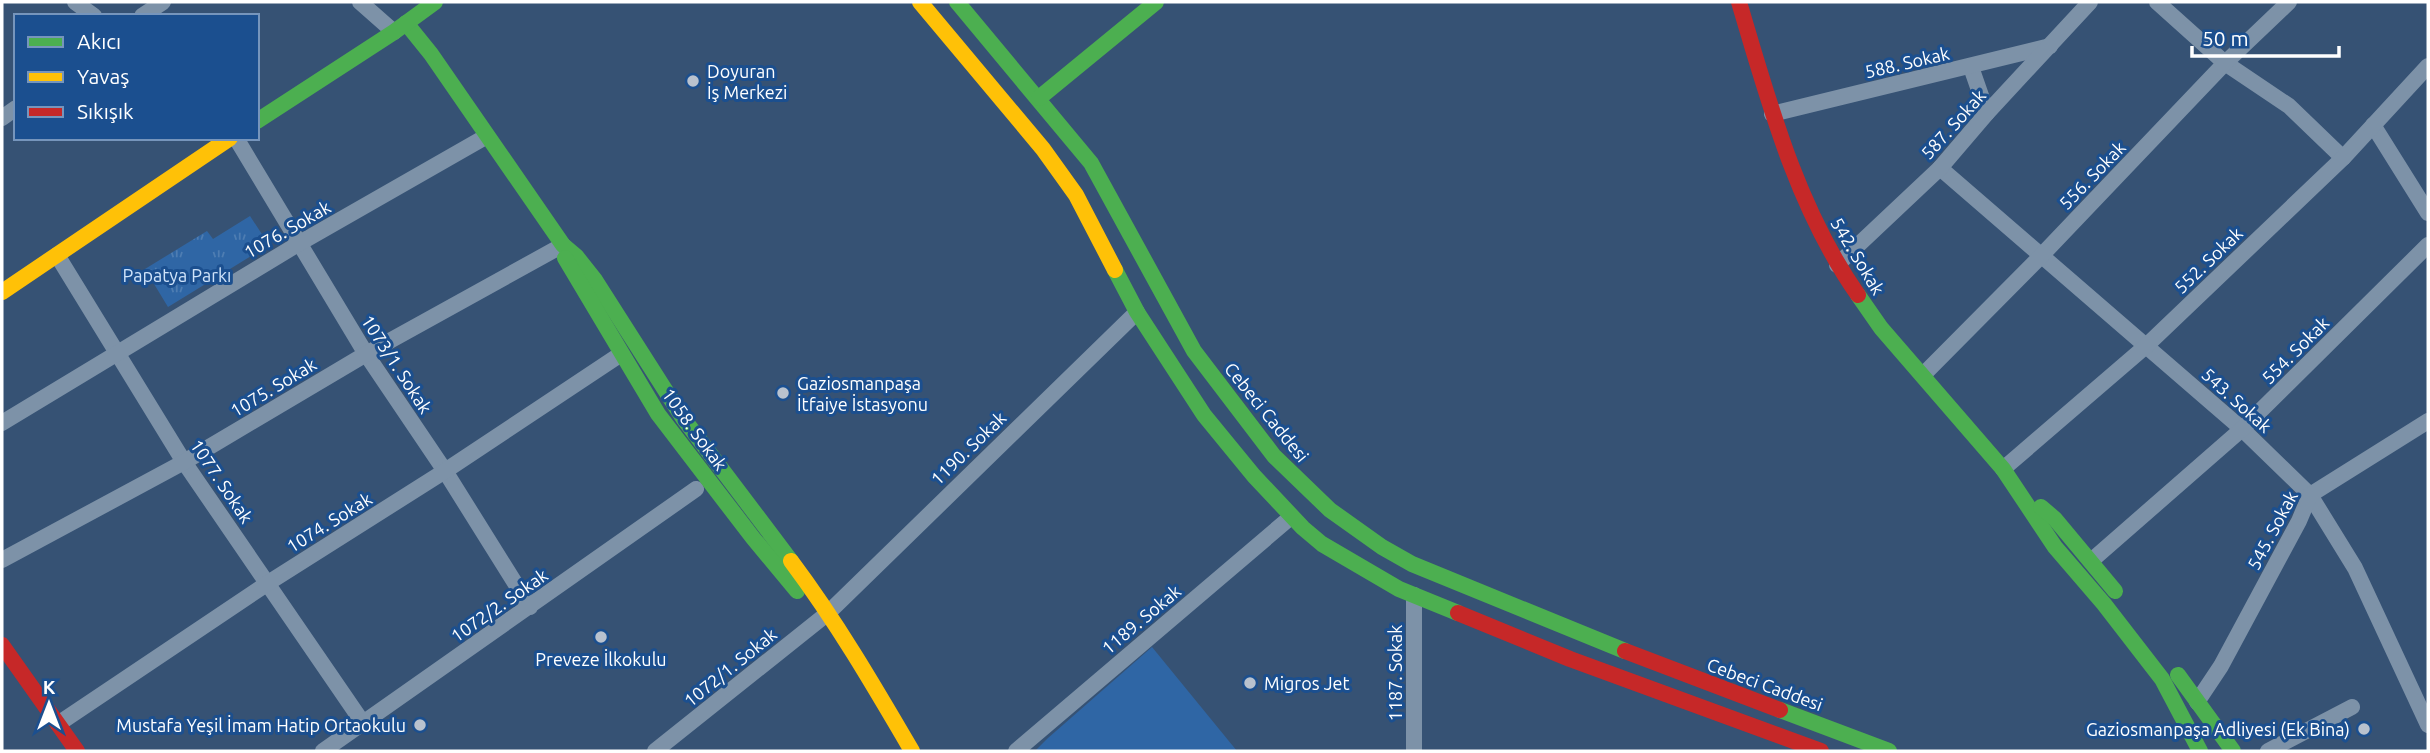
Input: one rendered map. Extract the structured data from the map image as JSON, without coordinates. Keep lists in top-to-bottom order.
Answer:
{
  "streets": {
    "main road": ["542. Sokak", "Cebeci Caddesi", "1058. Sokak"],
    "street": [
      "588. Sokak",
      "587. Sokak",
      "556. Sokak",
      "1076. Sokak",
      "552. Sokak",
      "554. Sokak",
      "1073/1. Sokak",
      "1075. Sokak",
      "543. Sokak",
      "1190. Sokak",
      "1077. Sokak",
      "1074. Sokak",
      "545. Sokak",
      "1072/2. Sokak",
      "1189. Sokak",
      "1072/1. Sokak",
      "1187. Sokak"
    ]
  },
  "crossings": [
    ["588. Sokak", "587. Sokak"],
    ["588. Sokak", "542. Sokak"],
    ["587. Sokak", "542. Sokak"],
    ["587. Sokak", "543. Sokak"],
    ["556. Sokak", "542. Sokak"],
    ["556. Sokak", "543. Sokak"],
    ["1076. Sokak", "1073/1. Sokak"],
    ["1076. Sokak", "1058. Sokak"],
    ["1076. Sokak", "1077. Sokak"],
    ["542. Sokak", "552. Sokak"],
    ["542. Sokak", "554. Sokak"],
    ["552. Sokak", "543. Sokak"],
    ["554. Sokak", "543. Sokak"],
    ["1073/1. Sokak", "1075. Sokak"],
    ["1073/1. Sokak", "1074. Sokak"],
    ["1073/1. Sokak", "1072/2. Sokak"],
    ["1075. Sokak", "1058. Sokak"],
    ["1075. Sokak", "1077. Sokak"],
    ["543. Sokak", "545. Sokak"],
    ["1058. Sokak", "1190. Sokak"],
    ["1058. Sokak", "1074. Sokak"],
    ["1058. Sokak", "1072/2. Sokak"],
    ["1058. Sokak", "1072/1. Sokak"],
    ["1190. Sokak", "1072/1. Sokak"],
    ["1077. Sokak", "1074. Sokak"],
    ["1077. Sokak", "1072/2. Sokak"]
  ],
  "parks": ["Papatya Parkı"],
  "places": [
    "Doyuran İş Merkezi",
    "Gaziosmanpaşa İtfaiye İstasyonu",
    "Preveze İlkokulu",
    "Migros Jet",
    "Mustafa Yeşil İmam Hatip Ortaokulu",
    "Gaziosmanpaşa Adliyesi (Ek Bina)"
  ],
  "legend": ["Akıcı", "Yavaş", "Sıkışık"],
  "scale_bar": "50 m",
  "north": "top"
}
